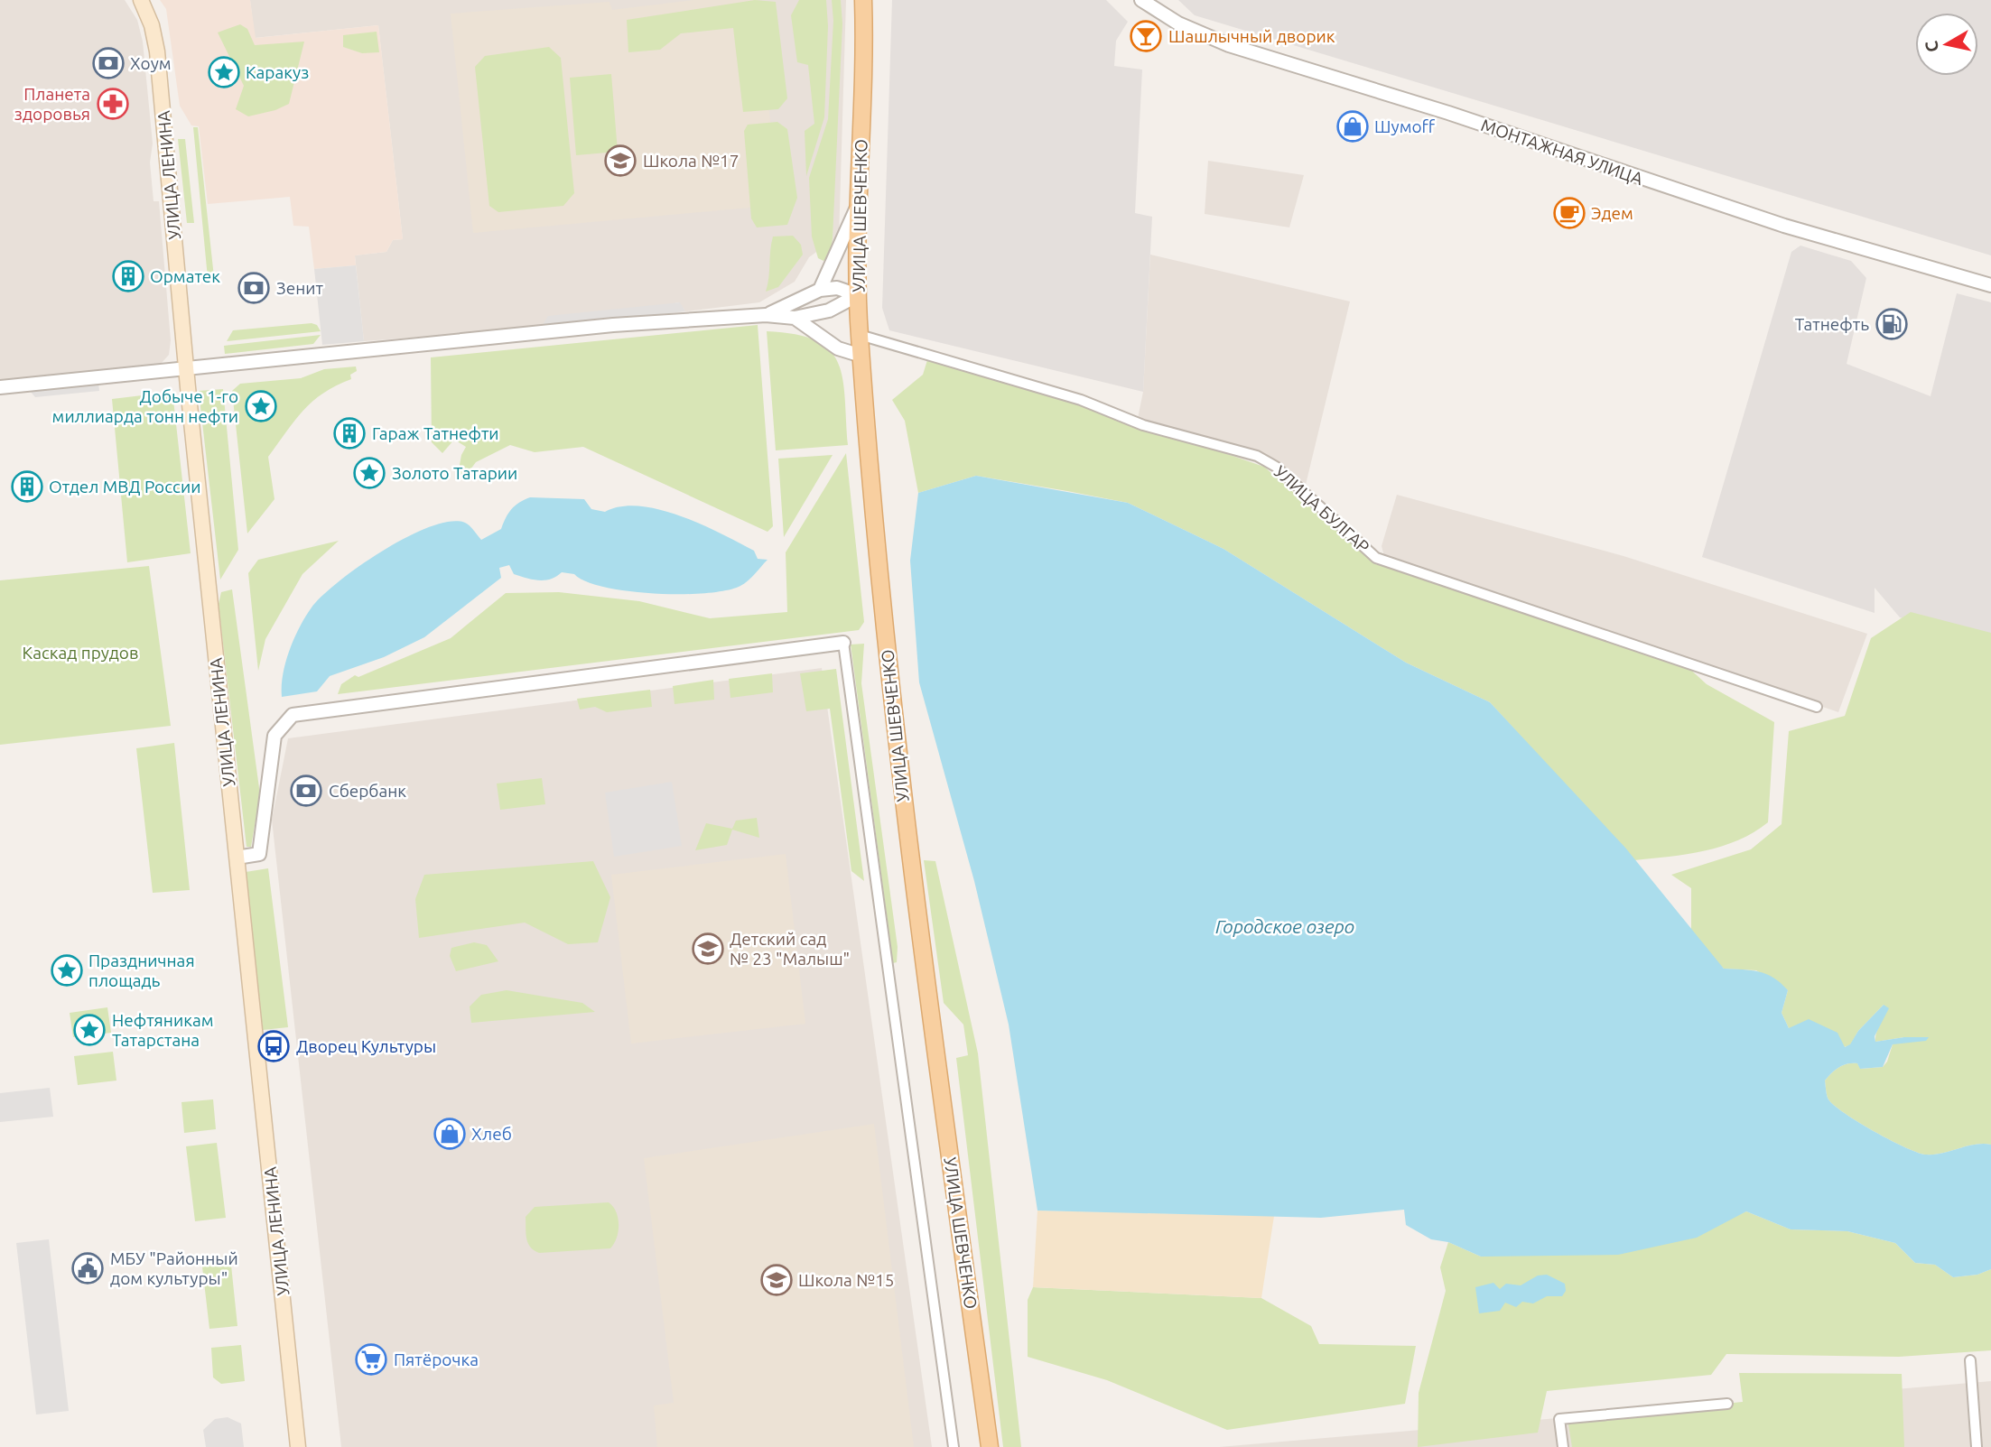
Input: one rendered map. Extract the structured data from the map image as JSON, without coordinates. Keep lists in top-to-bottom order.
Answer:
{
  "streets": {
    "main road": ["УЛИЦА ЛЕНИНА", "УЛИЦА ШЕВЧЕНКО"],
    "street": ["МОНТАЖНАЯ УЛИЦА", "УЛИЦА БУЛГАР"]
  },
  "crossings": [
    ["УЛИЦА ШЕВЧЕНКО", "УЛИЦА БУЛГАР"]
  ],
  "water": ["Городское озеро"],
  "parks": ["Каскад прудов"],
  "places": {
    "bar": ["Шашлычный дворик"],
    "bank": ["Хоум", "Зенит", "Сбербанк"],
    "place": [
      "Каракуз",
      "Добыче 1-го миллиарда тонн нефти",
      "Золото Татарии",
      "Праздничная площадь",
      "Нефтяникам Татарстана"
    ],
    "pharmacy": ["Планета здоровья"],
    "shop": ["Шумоff", "Хлеб"],
    "school or university": ["Школа №17", "Детский сад № 23 \"Малыш\"", "Школа №15"],
    "cafe": ["Эдем"],
    "building": ["Орматек", "Гараж Татнефти", "Отдел МВД России"],
    "fuel station": ["Татнефть"],
    "bus stop": ["Дворец Культуры"],
    "public building": ["МБУ \"Районный дом культуры\""],
    "supermarket": ["Пятёрочка"]
  },
  "north": "left"
}
